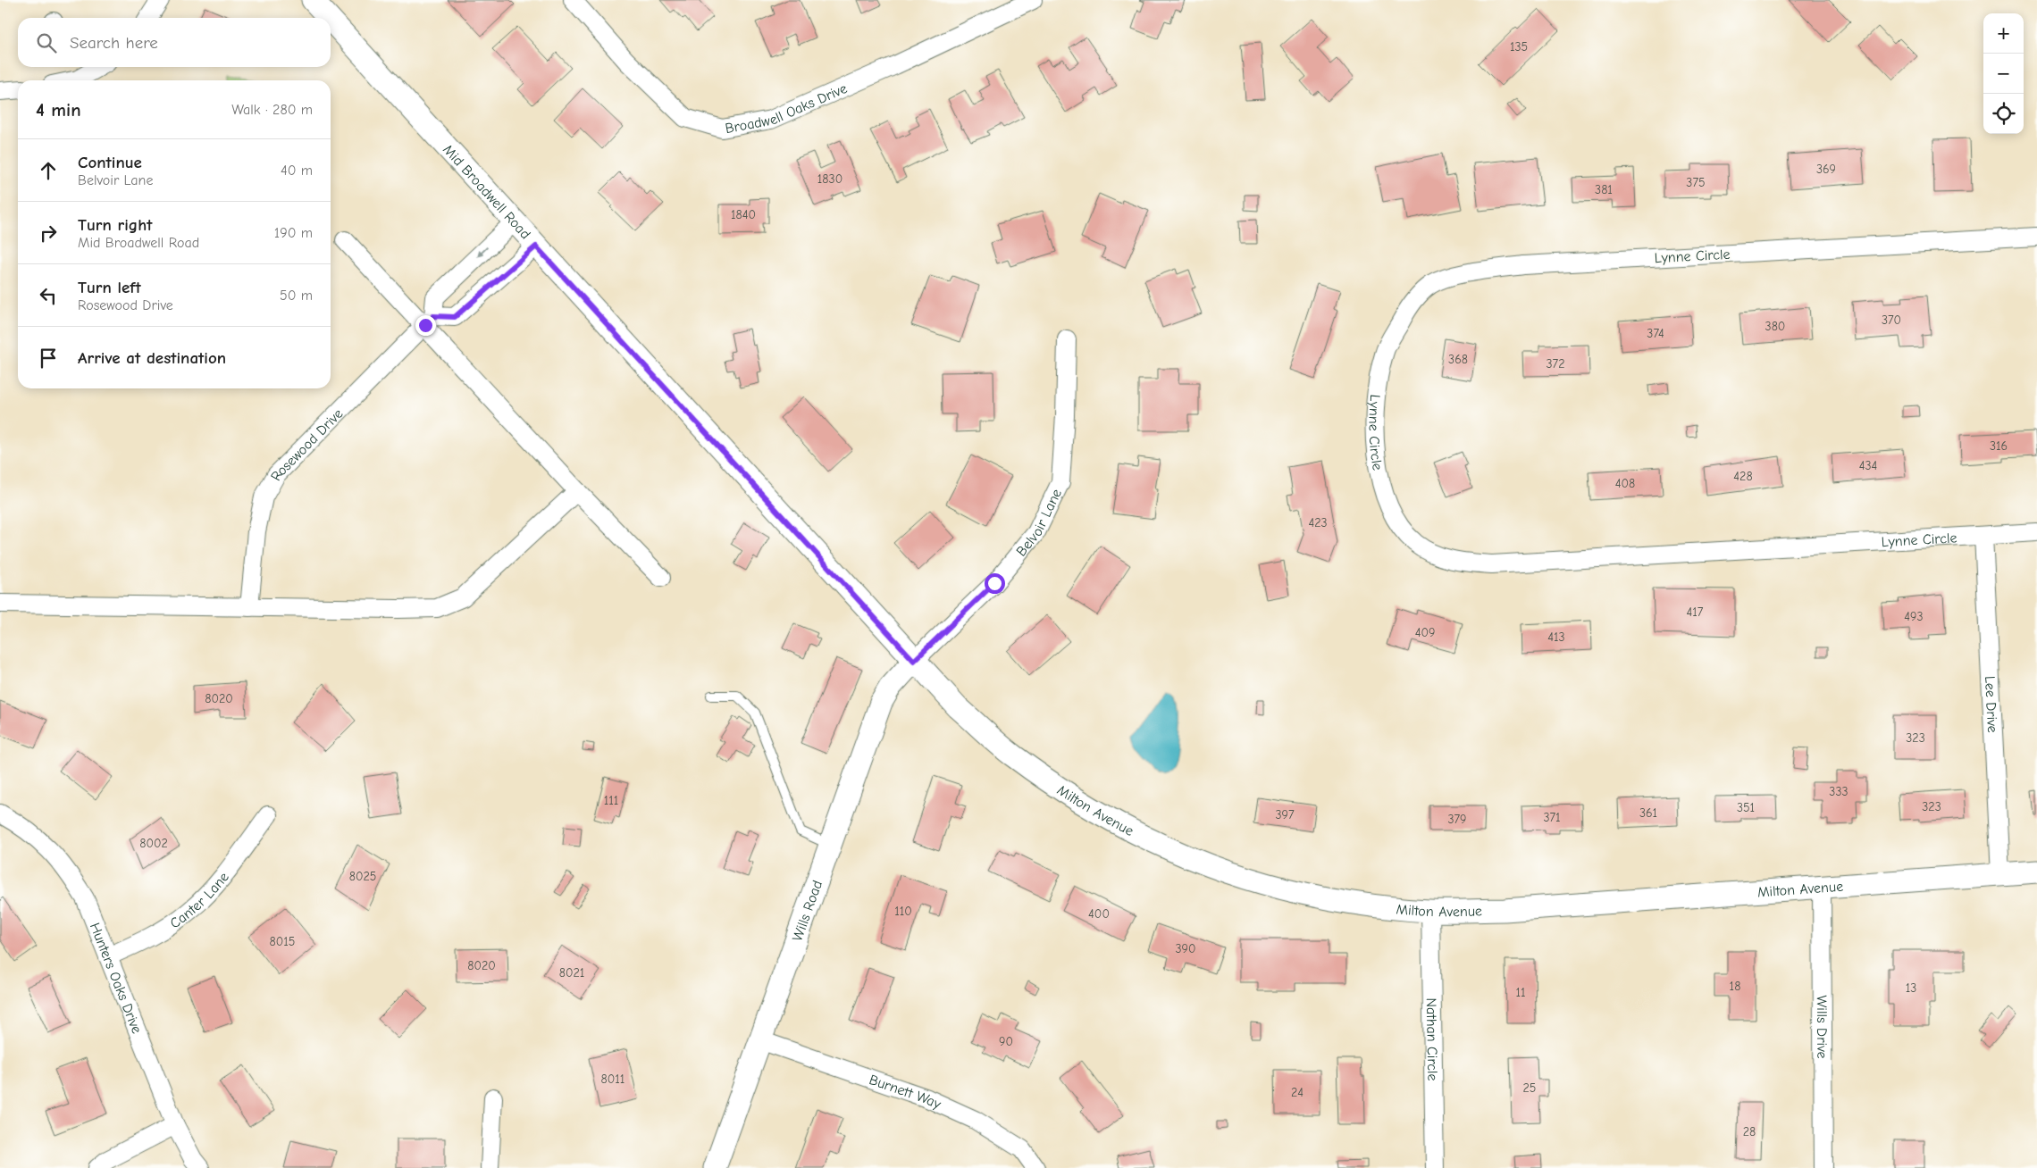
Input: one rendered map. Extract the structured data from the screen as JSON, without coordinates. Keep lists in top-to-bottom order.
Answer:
{
  "streets": {
    "street": [
      "Broadwell Oaks Drive",
      "Mid Broadwell Road",
      "Lynne Circle",
      "Rosewood Drive",
      "Belvoir Lane",
      "Lee Drive",
      "Milton Avenue",
      "Canter Lane",
      "Wills Road",
      "Hunters Oaks Drive",
      "Wills Drive",
      "Nathan Circle",
      "Burnett Way"
    ]
  },
  "crossings": [
    ["Mid Broadwell Road", "Belvoir Lane"],
    ["Mid Broadwell Road", "Milton Avenue"],
    ["Mid Broadwell Road", "Wills Road"],
    ["Lynne Circle", "Lee Drive"],
    ["Belvoir Lane", "Milton Avenue"],
    ["Belvoir Lane", "Wills Road"],
    ["Lee Drive", "Milton Avenue"],
    ["Milton Avenue", "Wills Road"],
    ["Milton Avenue", "Wills Drive"],
    ["Milton Avenue", "Nathan Circle"],
    ["Canter Lane", "Hunters Oaks Drive"],
    ["Wills Road", "Burnett Way"]
  ],
  "house_numbers": [
    "135",
    "369",
    "1830",
    "375",
    "381",
    "1840",
    "370",
    "380",
    "374",
    "368",
    "372",
    "316",
    "434",
    "428",
    "408",
    "423",
    "417",
    "493",
    "409",
    "413",
    "8020",
    "323",
    "333",
    "111",
    "323",
    "351",
    "361",
    "397",
    "371",
    "379",
    "8002",
    "8025",
    "110",
    "400",
    "8015",
    "390",
    "8020",
    "8021",
    "18",
    "13",
    "11",
    "90",
    "8011",
    "25",
    "24",
    "28"
  ],
  "page": {
    "map_buttons": ["+", "−"],
    "search": "Search here",
    "heading": ["4 min", "Walk · 280 m"],
    "list": [
      ["Continue", "Belvoir Lane", "40 m"],
      ["Turn right", "Mid Broadwell Road", "190 m"],
      ["Turn left", "Rosewood Drive", "50 m"],
      "Arrive at destination"
    ]
  }
}
